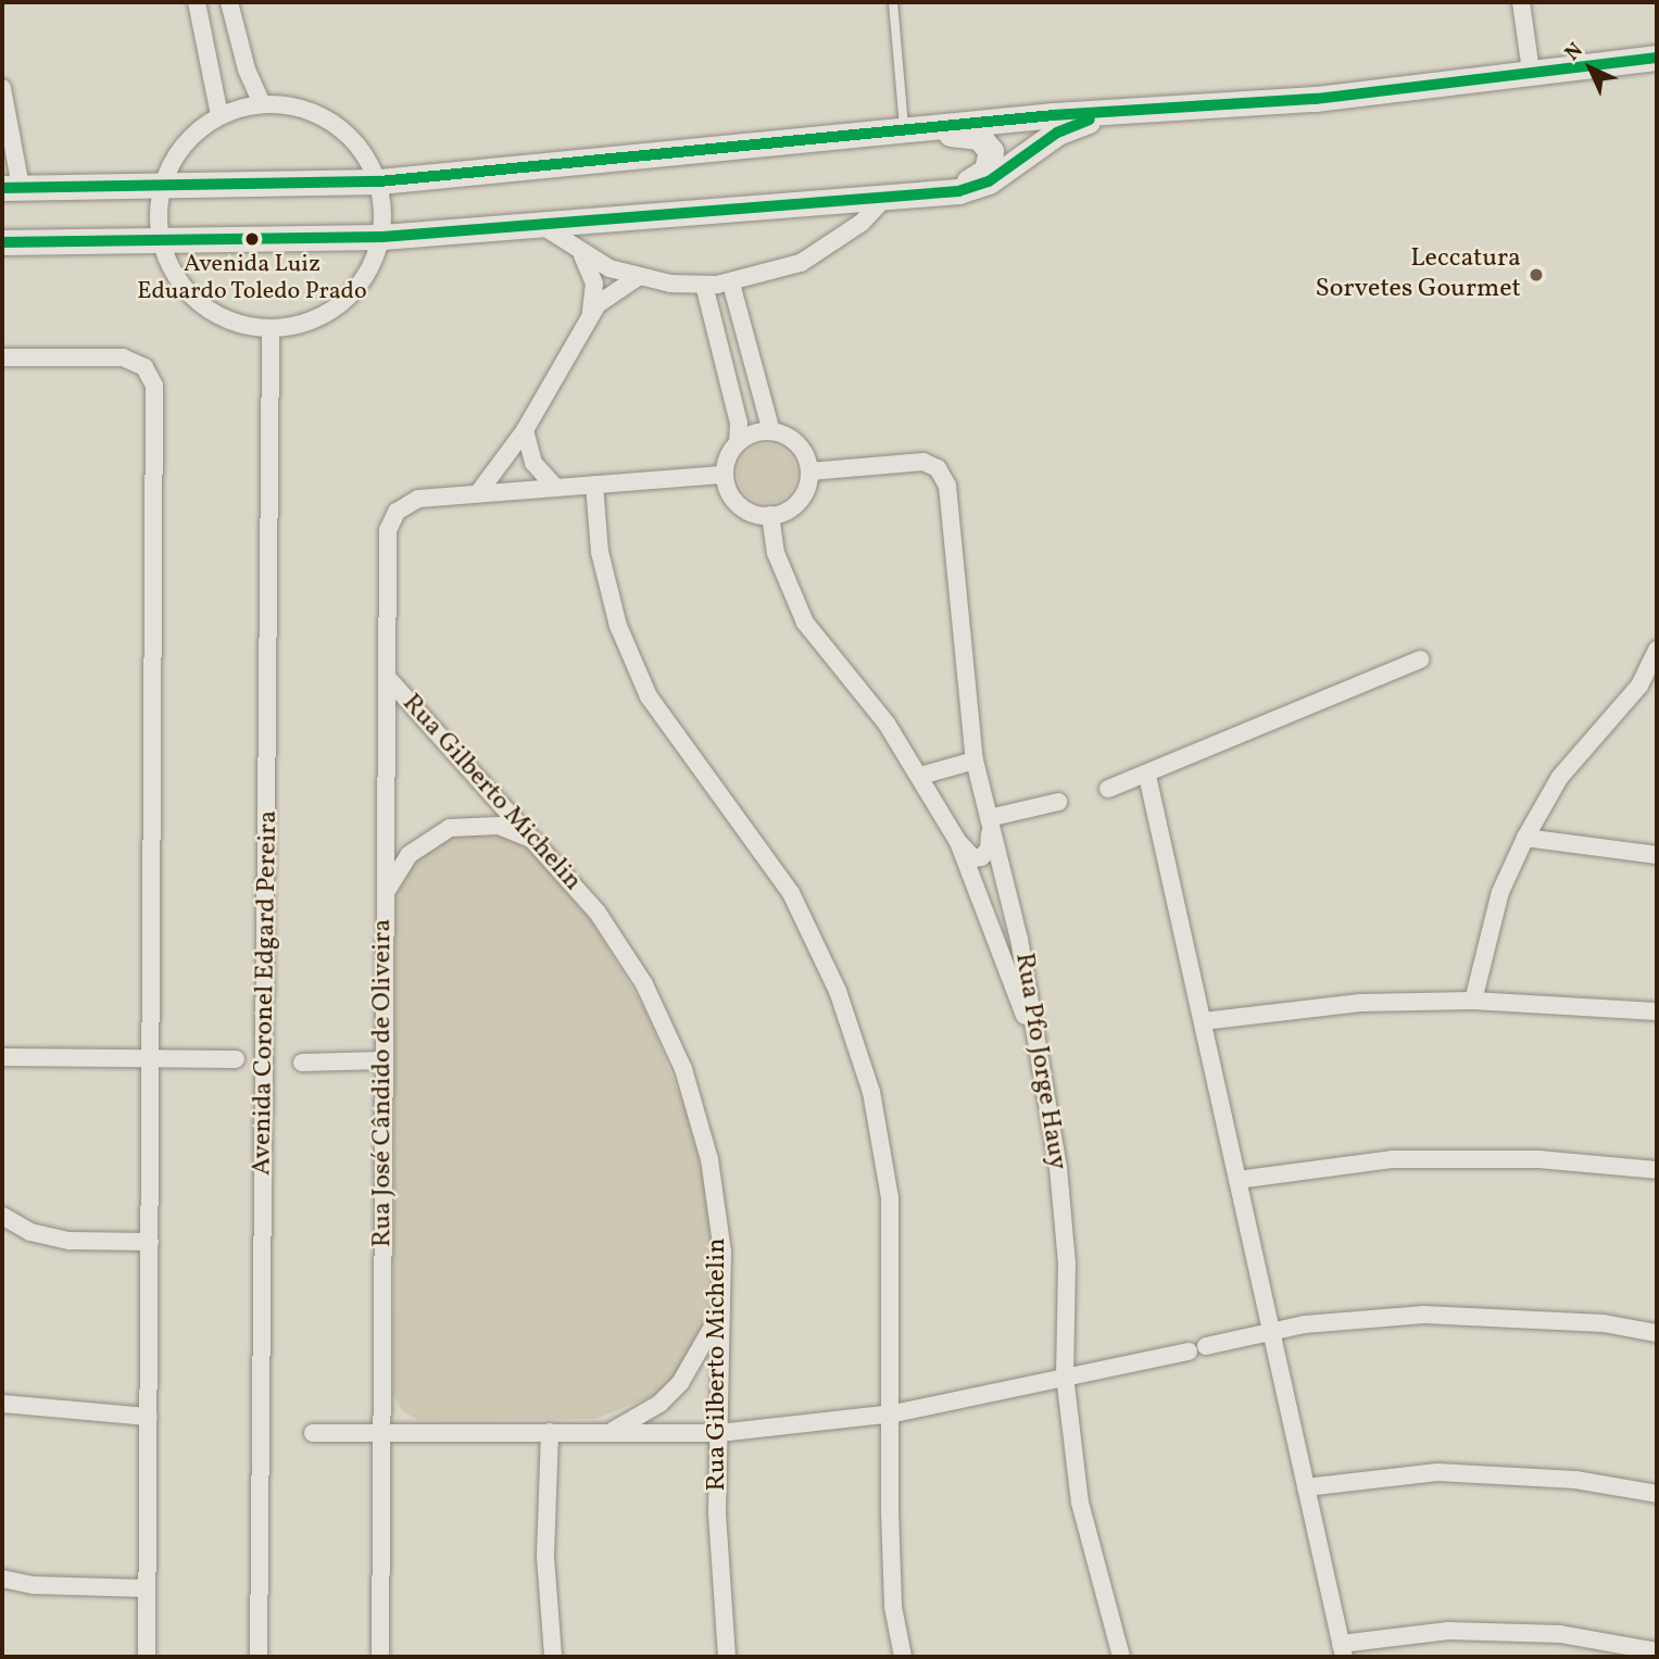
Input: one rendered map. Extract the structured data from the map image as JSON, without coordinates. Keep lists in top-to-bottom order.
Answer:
{
  "streets": {
    "street": [
      "Rua Gilberto Michelin",
      "Avenida Coronel Edgard Pereira",
      "Rua Pfo Jorge Hauy",
      "Rua José Cândido de Oliveira"
    ]
  },
  "crossings": [
    ["Rua Gilberto Michelin", "Rua José Cândido de Oliveira"]
  ],
  "places": ["Avenida Luiz Eduardo Toledo Prado", "Leccatura Sorvetes Gourmet"],
  "north": "top left"
}
